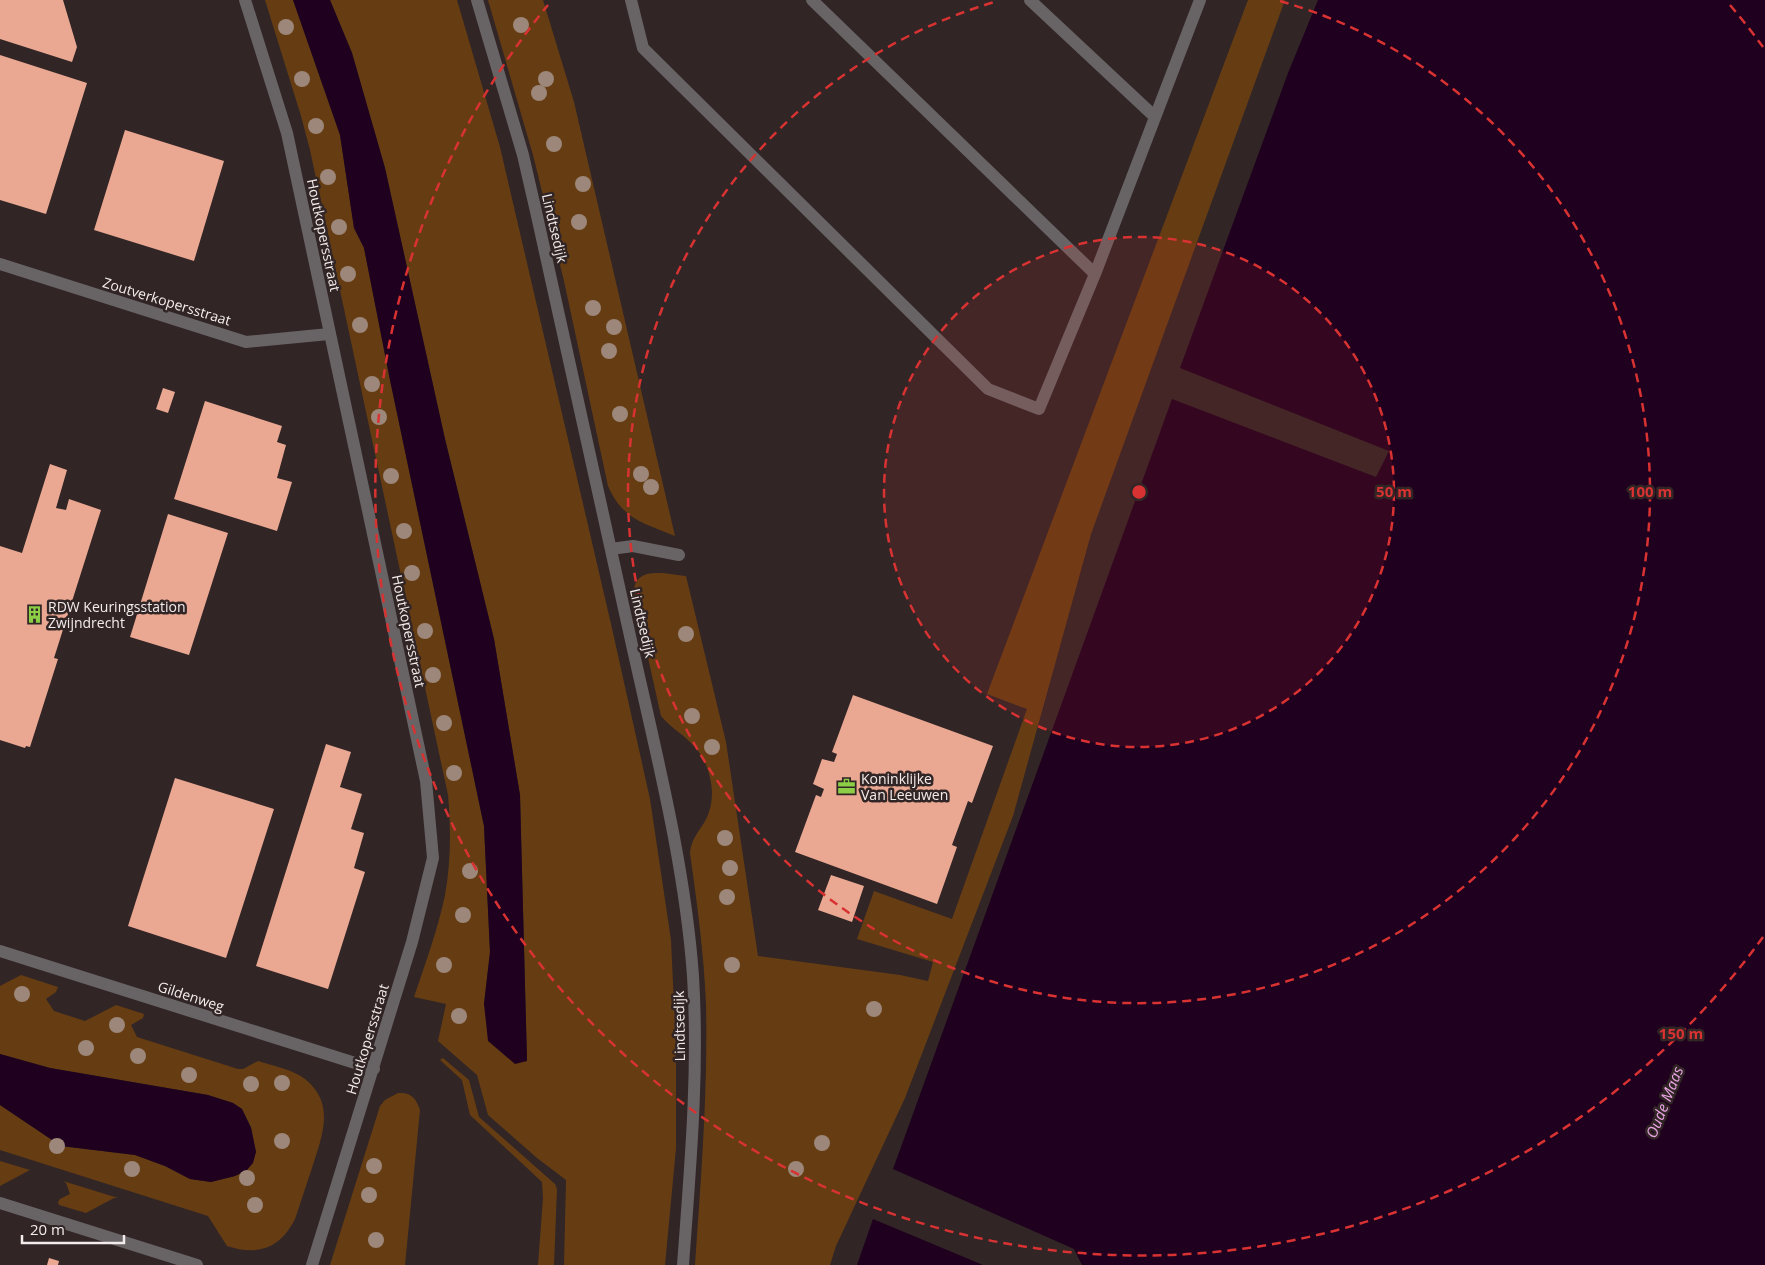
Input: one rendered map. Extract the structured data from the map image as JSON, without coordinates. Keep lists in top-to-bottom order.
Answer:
{
  "streets": {
    "street": [
      "Lindtsedijk",
      "Houtkopersstraat",
      "Zoutverkopersstraat",
      "Gildenweg"
    ]
  },
  "crossings": [
    ["Houtkopersstraat", "Zoutverkopersstraat"],
    ["Houtkopersstraat", "Gildenweg"]
  ],
  "water": ["Oude Maas"],
  "places": {
    "building": ["RDW Keuringsstation Zwijndrecht"],
    "office": ["Koninklijke Van Leeuwen"]
  },
  "scale_bar": "20 m",
  "rings": ["50 m", "100 m", "150 m"]
}
